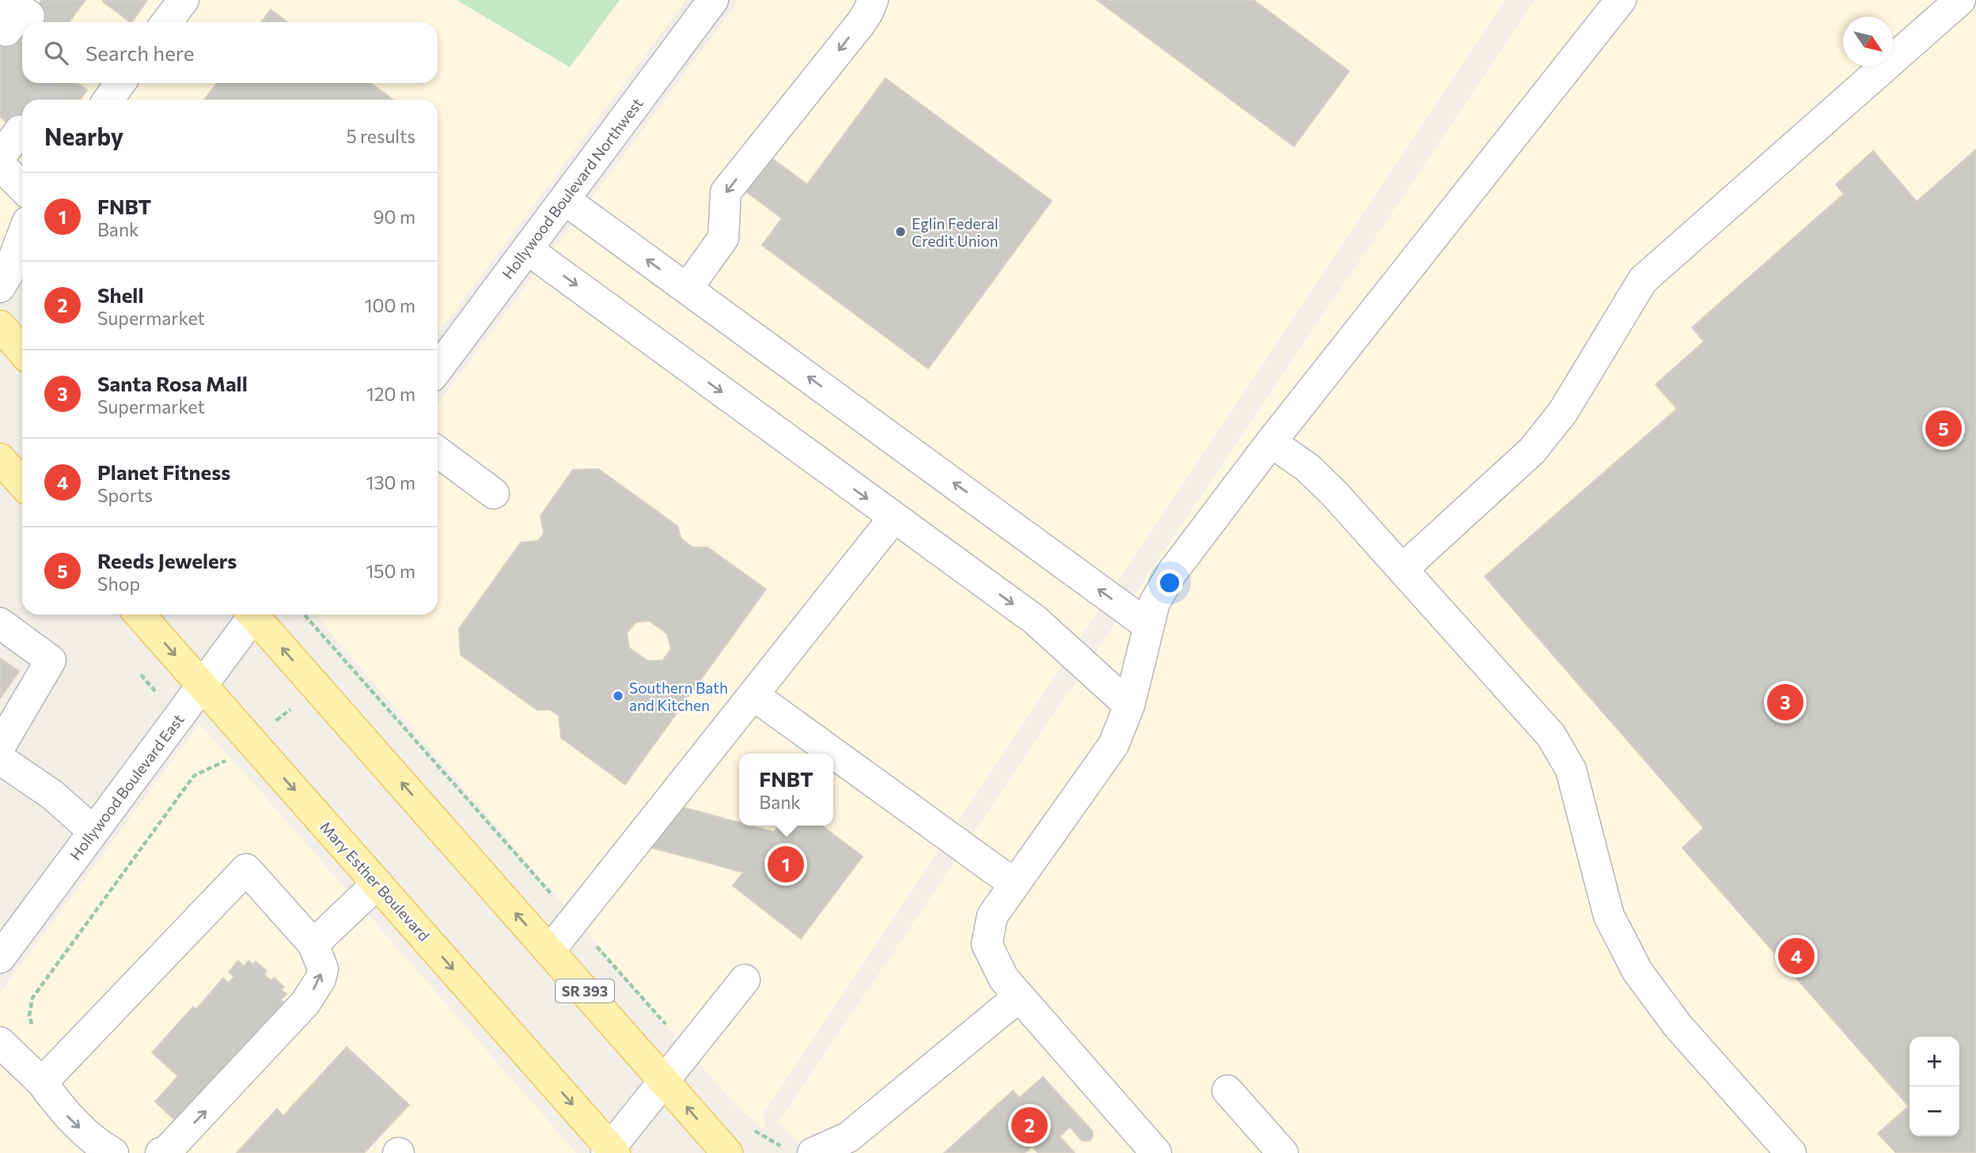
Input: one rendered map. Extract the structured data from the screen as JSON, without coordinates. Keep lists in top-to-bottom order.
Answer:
{
  "streets": {
    "main road": ["Mary Esther Boulevard", "SR 393"],
    "street": ["Hollywood Boulevard Northwest", "Hollywood Boulevard East"]
  },
  "crossings": [
    ["Hollywood Boulevard East", "Mary Esther Boulevard"]
  ],
  "places": ["Eglin Federal Credit Union", "Southern Bath and Kitchen"],
  "north": "bottom right",
  "page": {
    "search": "Search here",
    "heading": ["Nearby", "5 results"],
    "list": [
      {
        "mark": "1",
        "name": "FNBT",
        "note": "Bank",
        "value": "90 m"
      },
      {
        "mark": "2",
        "name": "Shell",
        "note": "Supermarket",
        "value": "100 m"
      },
      {
        "mark": "3",
        "name": "Santa Rosa Mall",
        "note": "Supermarket",
        "value": "120 m"
      },
      {
        "mark": "4",
        "name": "Planet Fitness",
        "note": "Sports",
        "value": "130 m"
      },
      {
        "mark": "5",
        "name": "Reeds Jewelers",
        "note": "Shop",
        "value": "150 m"
      }
    ],
    "pins": [
      "5",
      "3",
      "1",
      "4",
      "2"
    ],
    "popup": ["FNBT", "Bank"],
    "map_buttons": ["+", "−"]
  }
}
